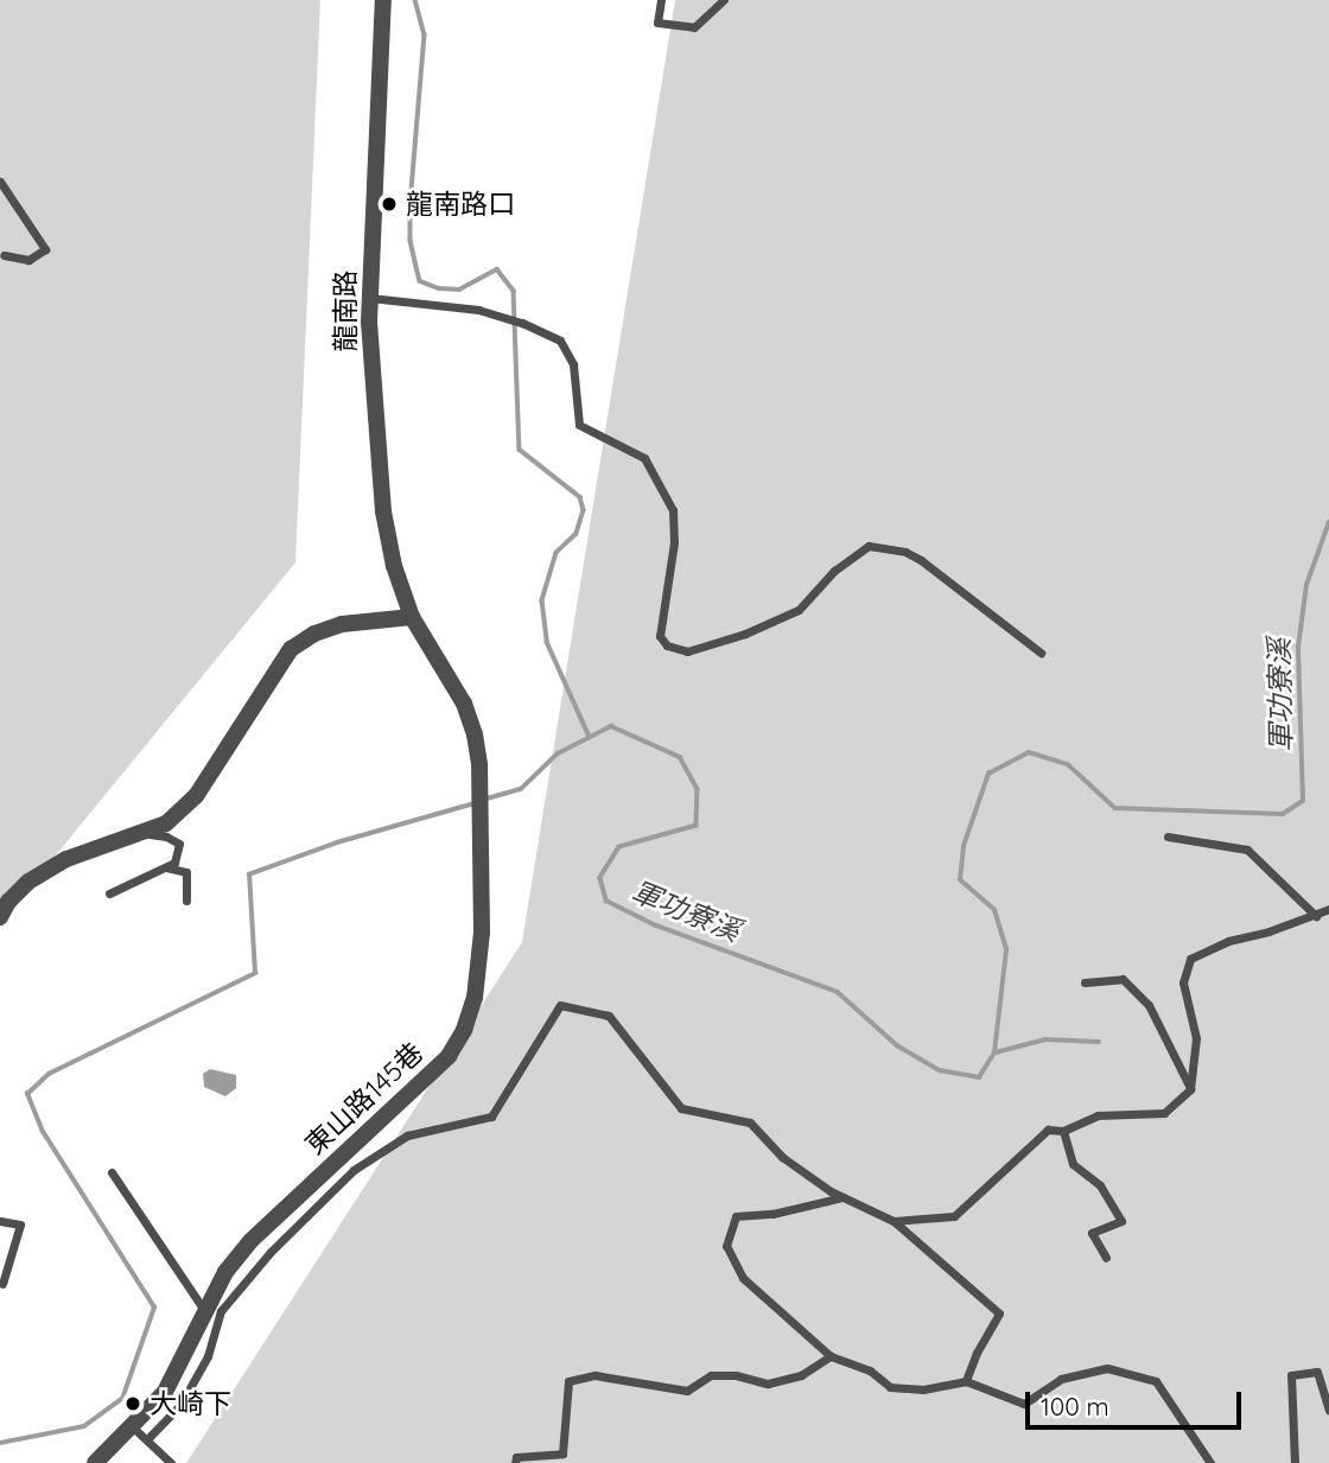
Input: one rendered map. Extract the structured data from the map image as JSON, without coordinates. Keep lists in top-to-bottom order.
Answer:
{
  "streets": {
    "street": ["龍南路", "東山路145巷"]
  },
  "crossings": [
    ["龍南路", "東山路145巷"]
  ],
  "water": ["軍功寮溪"],
  "places": ["龍南路口", "大崎下"],
  "scale_bar": "100 m"
}
